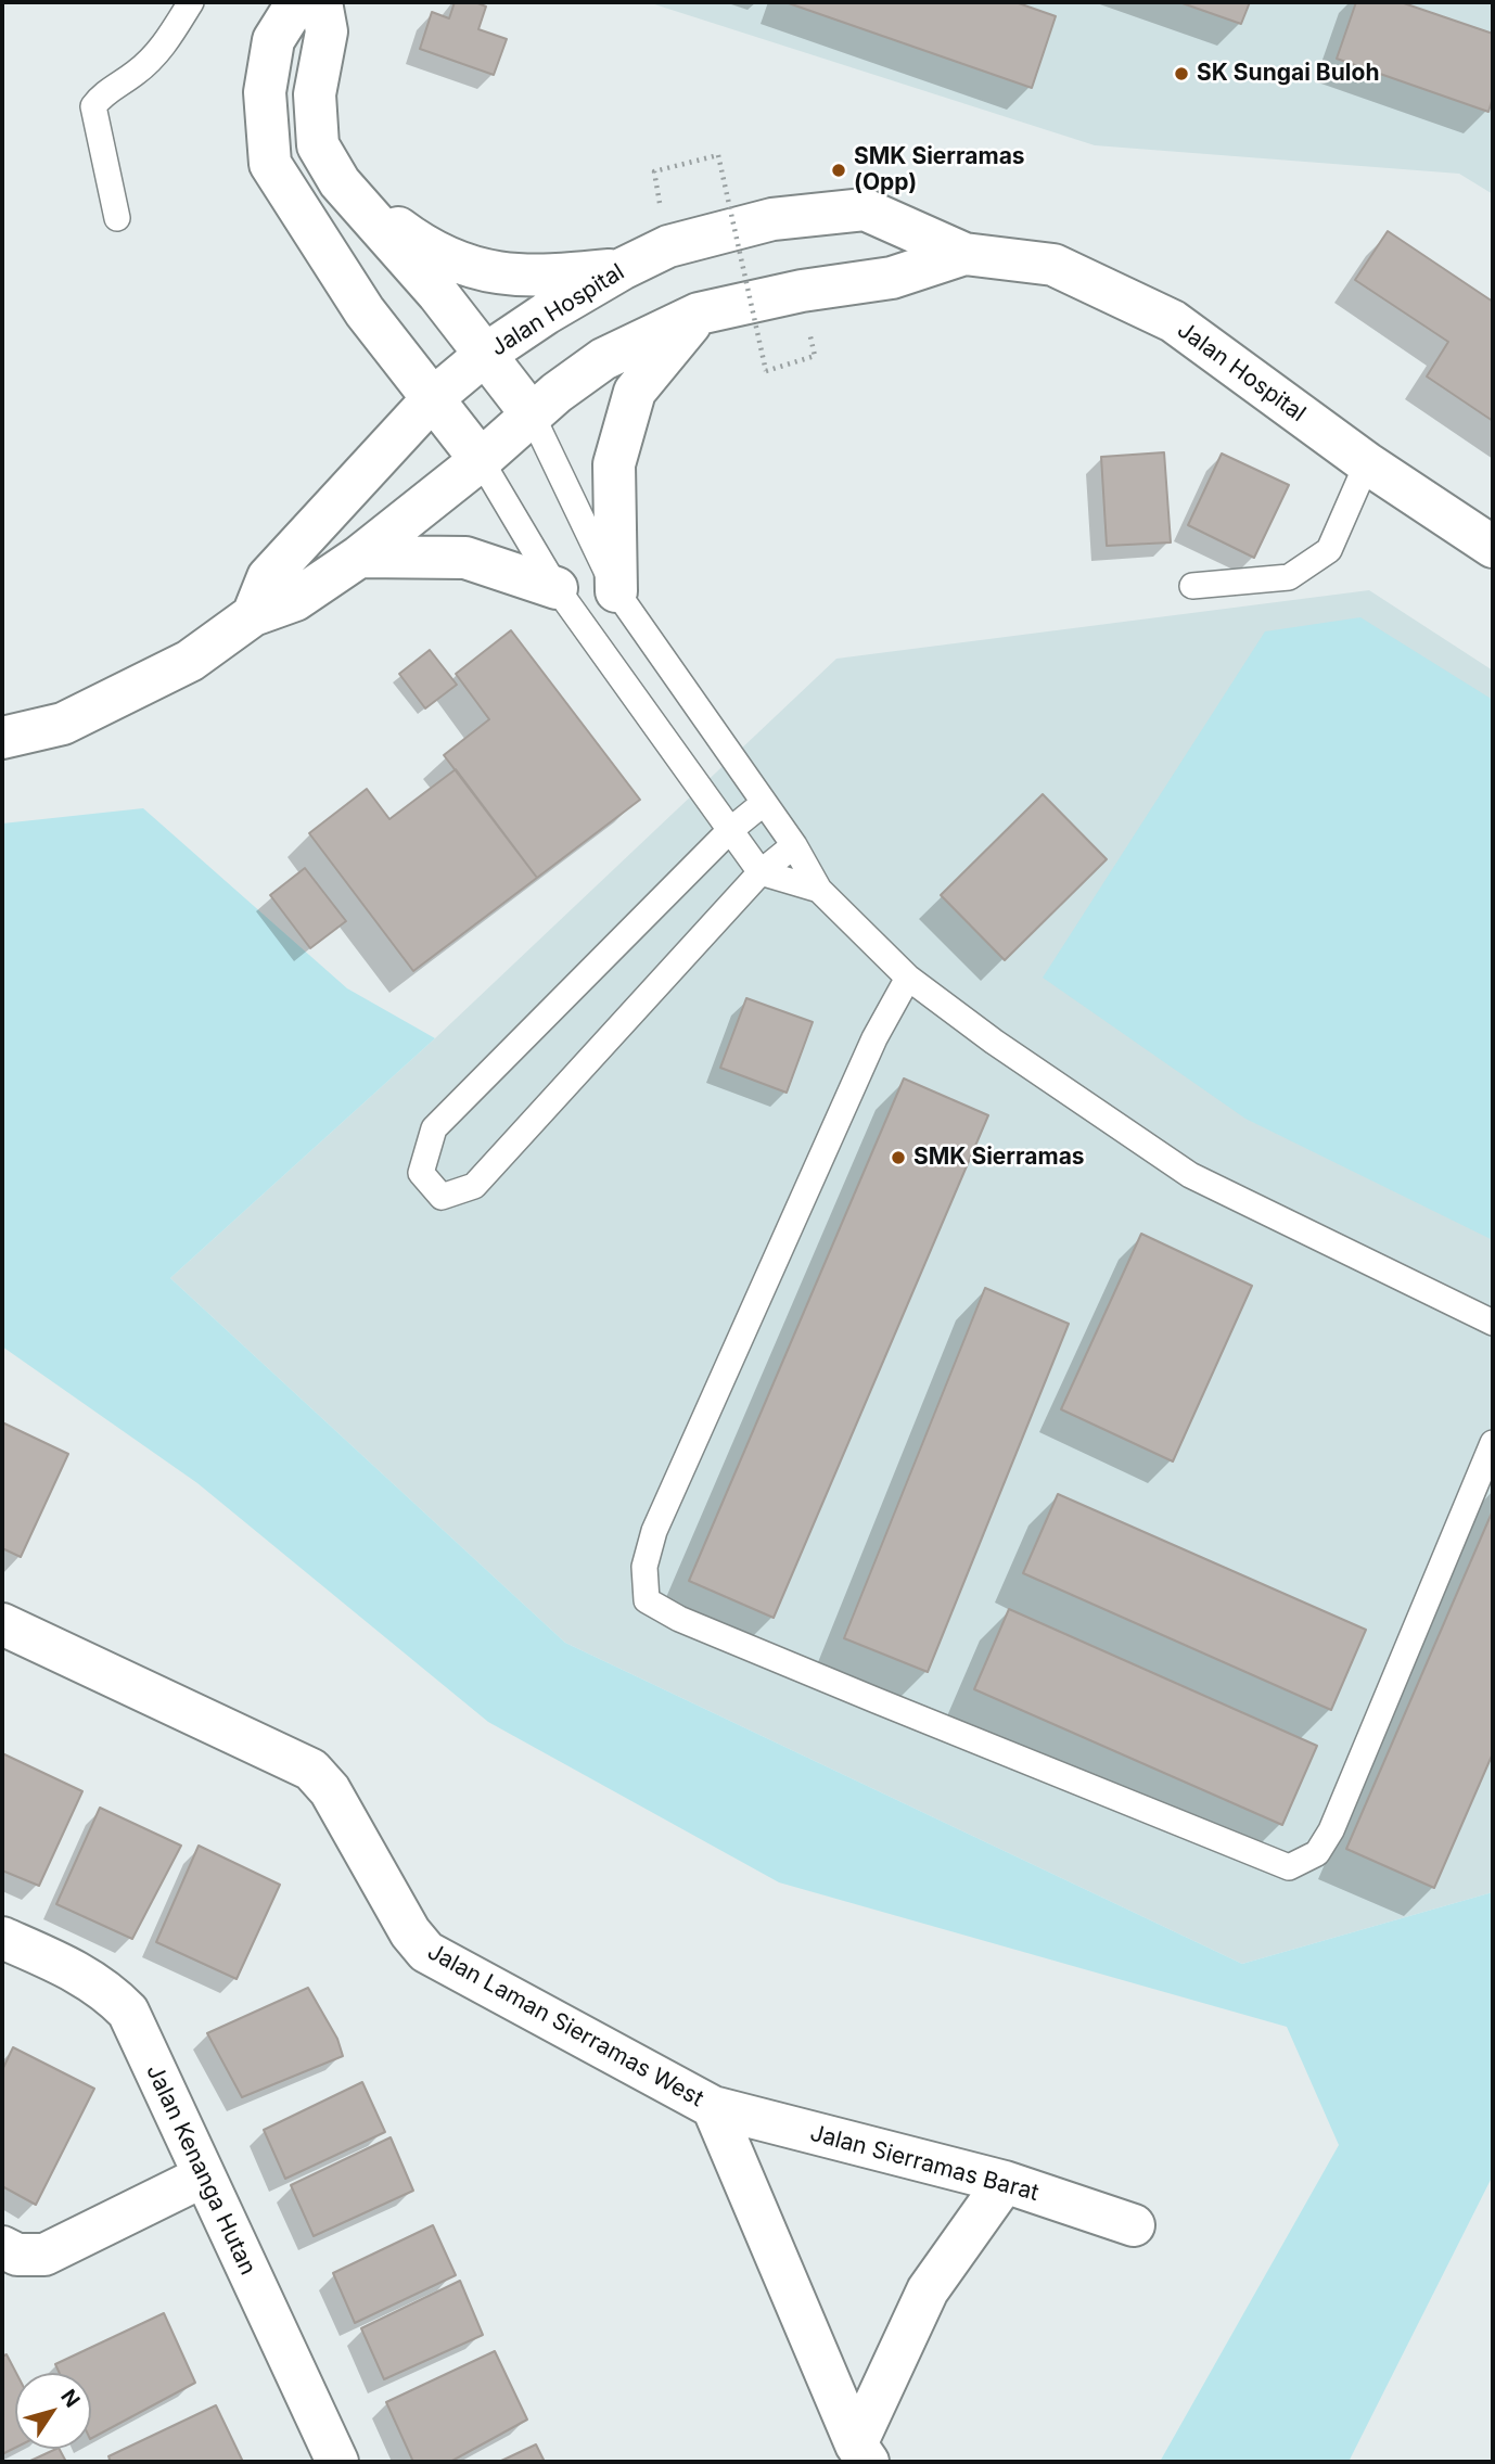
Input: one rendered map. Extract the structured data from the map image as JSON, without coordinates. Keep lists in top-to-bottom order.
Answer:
{
  "streets": {
    "main road": [
      "Jalan Hospital",
      "Jalan Laman Sierramas West",
      "Jalan Sierramas Barat",
      "Jalan Kenanga Hutan"
    ]
  },
  "crossings": [
    ["Jalan Laman Sierramas West", "Jalan Sierramas Barat"]
  ],
  "places": ["SK Sungai Buloh", "SMK Sierramas (Opp)", "SMK Sierramas"],
  "north": "top right"
}
